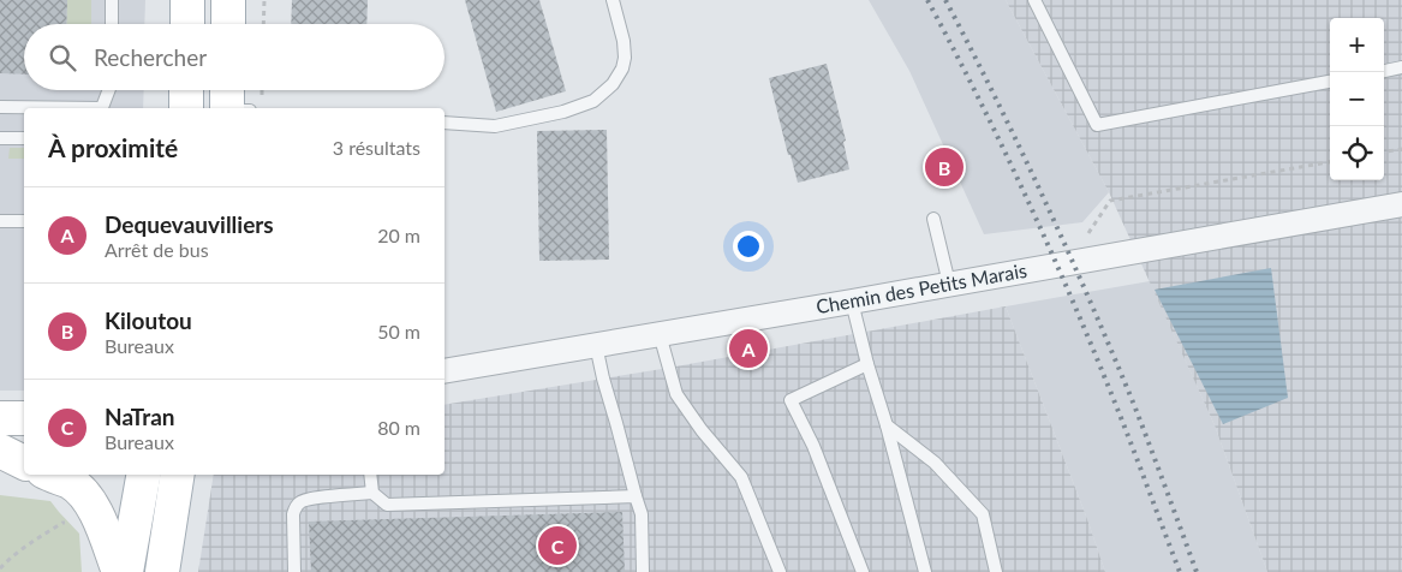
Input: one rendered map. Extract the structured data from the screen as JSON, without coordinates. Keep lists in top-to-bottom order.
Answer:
{
  "streets": {
    "street": ["Chemin des Petits Marais"]
  },
  "page": {
    "map_buttons": ["+", "−"],
    "search": "Rechercher",
    "heading": ["À proximité", "3 résultats"],
    "pins": ["B", "A", "C"],
    "list": [
      {
        "mark": "A",
        "name": "Dequevauvilliers",
        "note": "Arrêt de bus",
        "value": "20 m"
      },
      {
        "mark": "B",
        "name": "Kiloutou",
        "note": "Bureaux",
        "value": "50 m"
      },
      {
        "mark": "C",
        "name": "NaTran",
        "note": "Bureaux",
        "value": "80 m"
      }
    ]
  }
}
